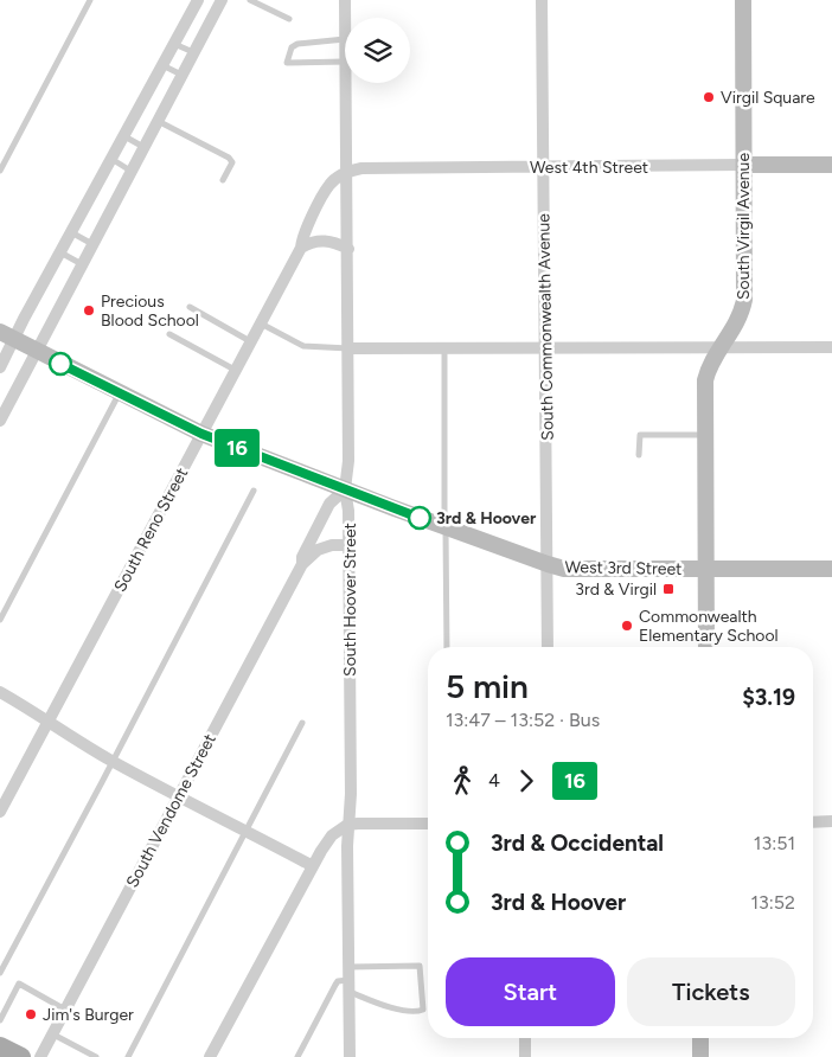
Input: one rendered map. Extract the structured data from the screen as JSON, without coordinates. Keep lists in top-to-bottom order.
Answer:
{
  "streets": {
    "main road": ["West 4th Street", "South Virgil Avenue", "West 3rd Street"],
    "street": [
      "South Commonwealth Avenue",
      "South Reno Street",
      "South Hoover Street",
      "South Vendome Street"
    ]
  },
  "crossings": [
    ["West 4th Street", "South Virgil Avenue"],
    ["West 4th Street", "South Commonwealth Avenue"],
    ["West 4th Street", "South Reno Street"],
    ["West 4th Street", "South Hoover Street"],
    ["South Virgil Avenue", "West 3rd Street"],
    ["South Commonwealth Avenue", "West 3rd Street"],
    ["South Reno Street", "West 3rd Street"],
    ["South Reno Street", "South Hoover Street"],
    ["West 3rd Street", "South Hoover Street"],
    ["West 3rd Street", "South Vendome Street"],
    ["South Hoover Street", "South Vendome Street"]
  ],
  "places": {
    "other": [
      "Virgil Square",
      "Precious Blood School",
      "3rd & Hoover",
      "Commonwealth Elementary School",
      "Jim's Burger"
    ],
    "transit": ["3rd & Virgil"]
  },
  "lines": ["bus line 16"],
  "page": {
    "on_map": "16",
    "heading": ["5 min", "13:47 – 13:52 · Bus", "$3.19"],
    "legs": ["4", "16"],
    "list": [
      {
        "name": "3rd & Occidental",
        "value": "13:51"
      },
      {
        "name": "3rd & Hoover",
        "value": "13:52"
      }
    ],
    "buttons": ["Start", "Tickets"]
  }
}
